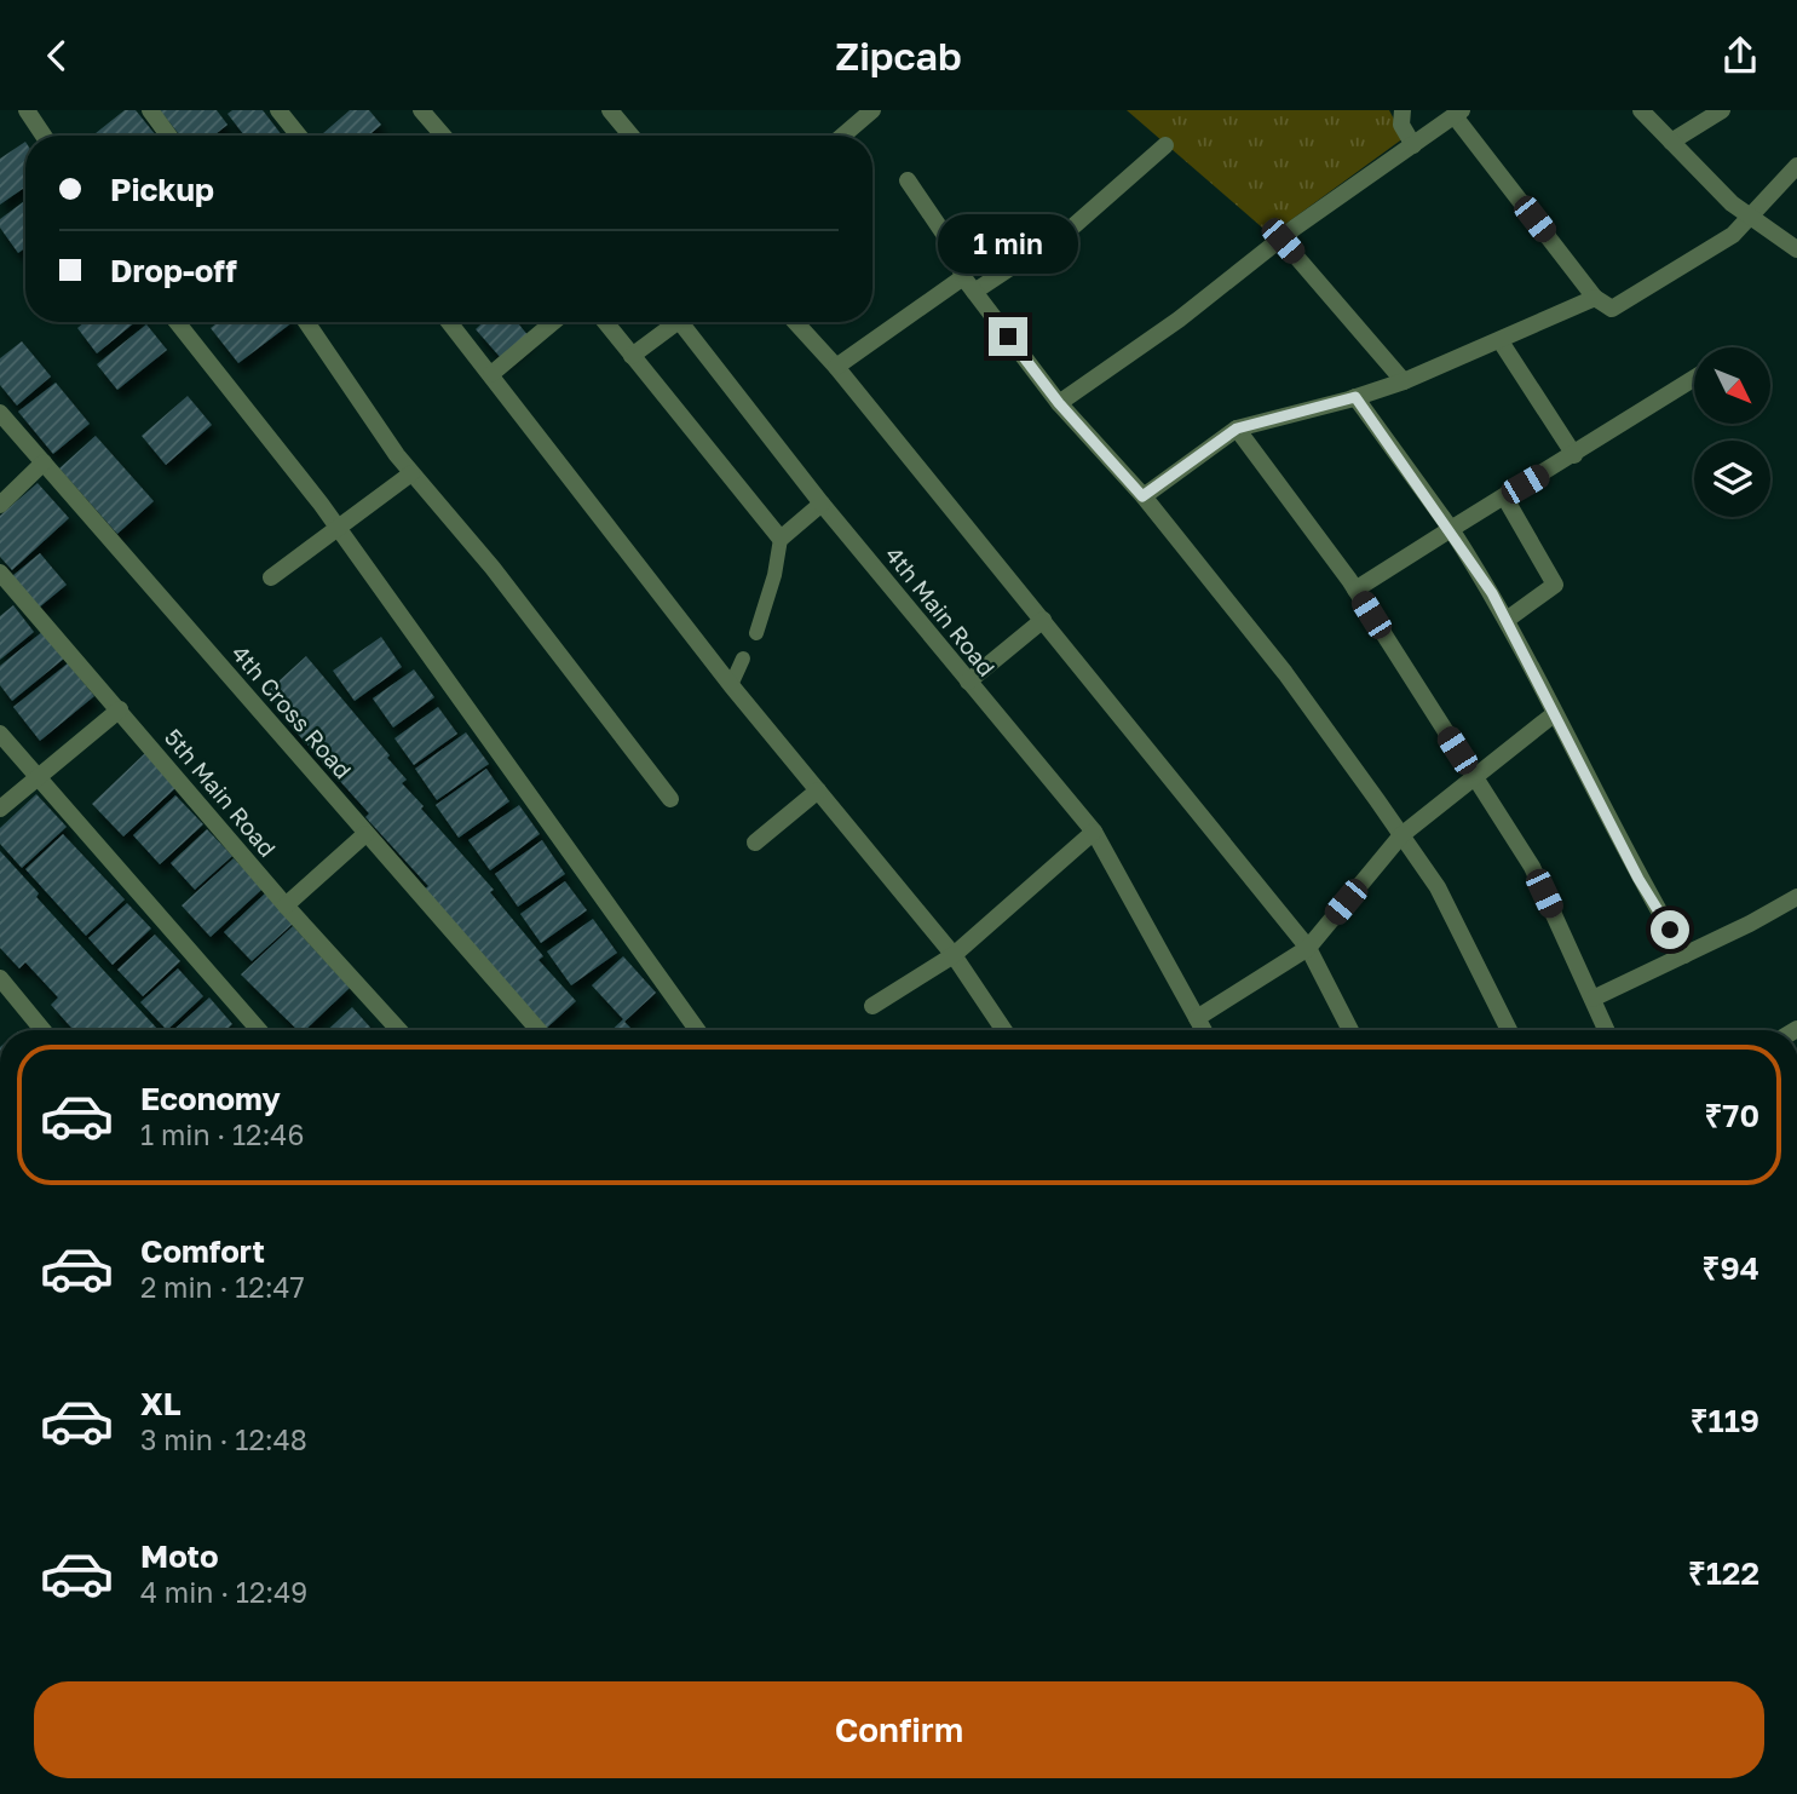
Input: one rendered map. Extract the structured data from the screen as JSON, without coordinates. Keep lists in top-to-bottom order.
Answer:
{
  "streets": {
    "street": ["4th Main Road", "4th Cross Road", "5th Main Road"]
  },
  "north": "bottom right",
  "page": {
    "header": "Zipcab",
    "banner": ["Pickup", "Drop-off"],
    "bubble": "1 min",
    "list": [
      {
        "name": "Economy",
        "note": "1 min · 12:46",
        "value": "₹70"
      },
      {
        "name": "Comfort",
        "note": "2 min · 12:47",
        "value": "₹94"
      },
      {
        "name": "XL",
        "note": "3 min · 12:48",
        "value": "₹119"
      },
      {
        "name": "Moto",
        "note": "4 min · 12:49",
        "value": "₹122"
      }
    ],
    "buttons": "Confirm"
  }
}
